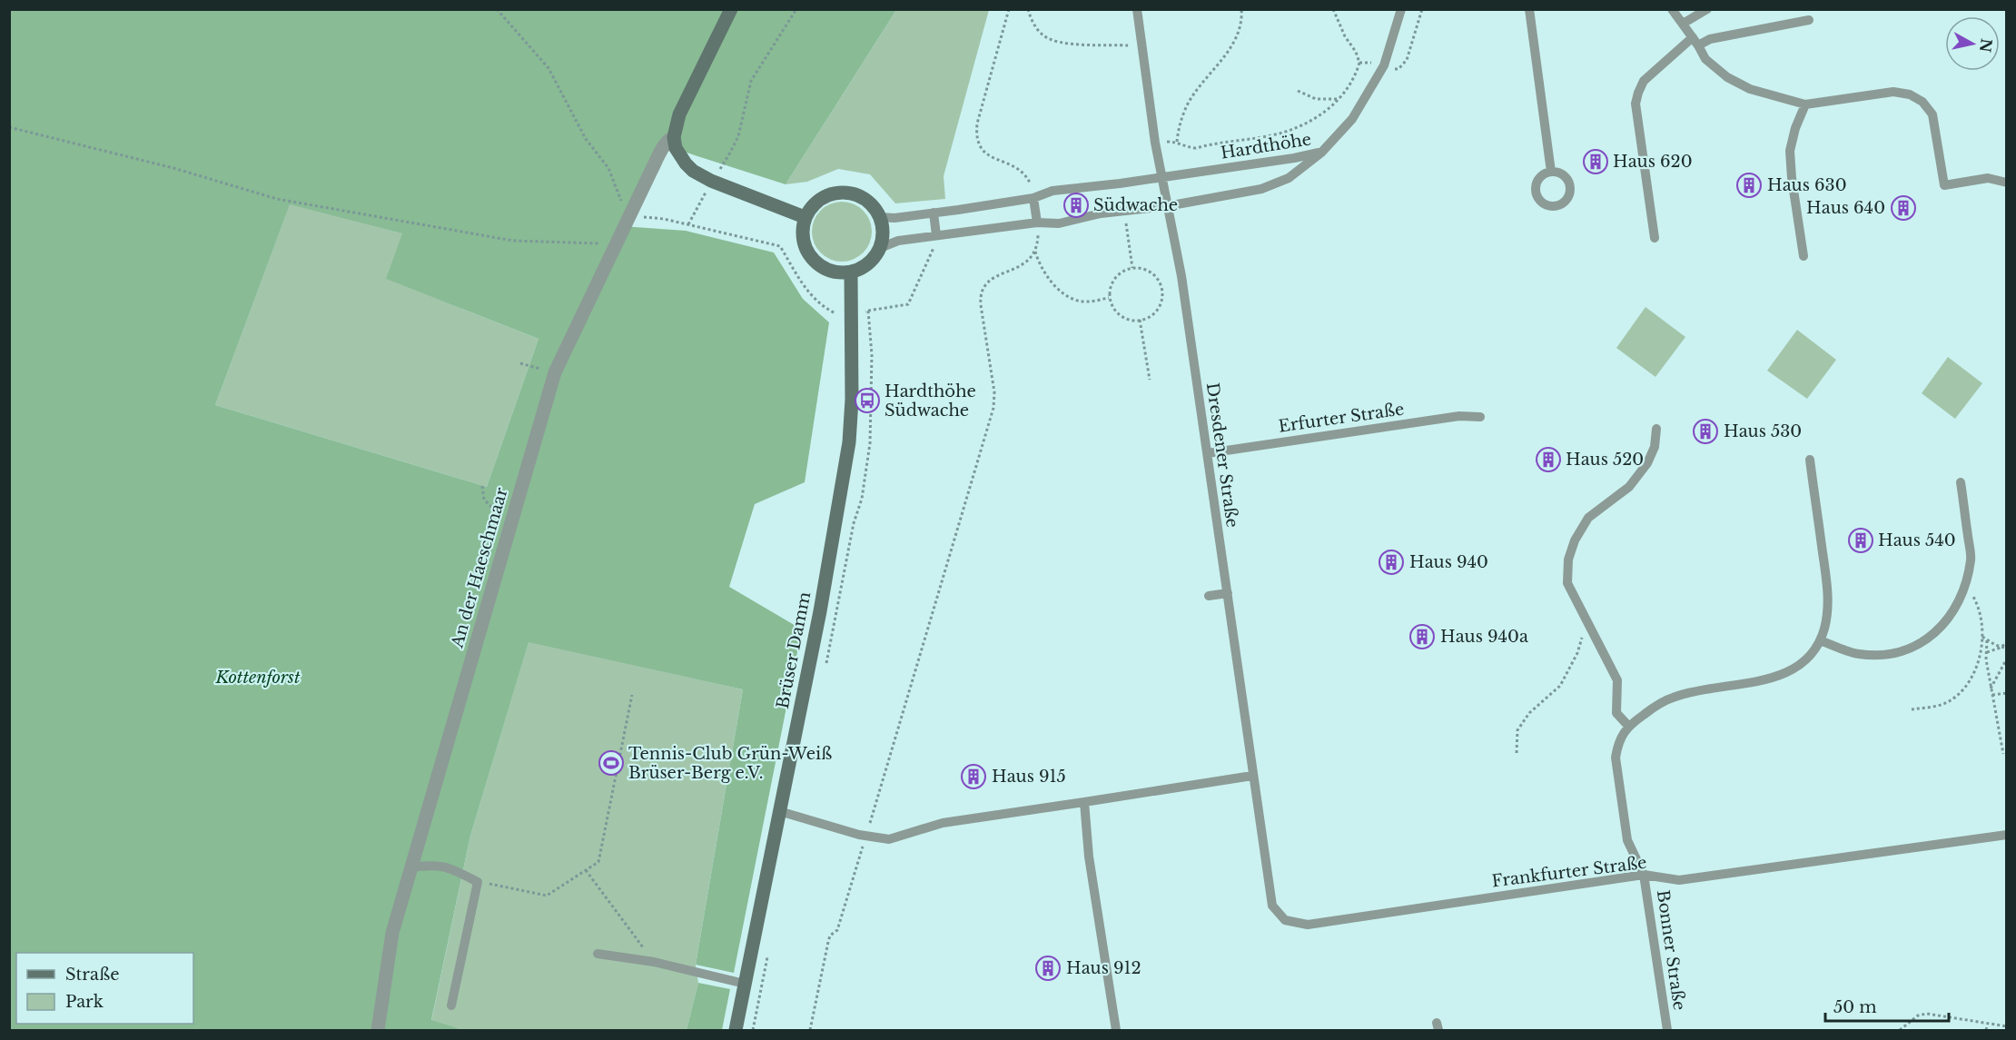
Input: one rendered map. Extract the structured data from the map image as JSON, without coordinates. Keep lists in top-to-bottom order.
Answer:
{
  "streets": {
    "street": ["An der Haeschmaar", "Brüser Damm"],
    "lane": [
      "Hardthöhe",
      "Erfurter Straße",
      "Dresdener Straße",
      "Frankfurter Straße",
      "Bonner Straße"
    ]
  },
  "crossings": [
    ["Hardthöhe", "Dresdener Straße"],
    ["Hardthöhe", "Brüser Damm"],
    ["Erfurter Straße", "Dresdener Straße"],
    ["Dresdener Straße", "Frankfurter Straße"],
    ["Frankfurter Straße", "Bonner Straße"]
  ],
  "parks": ["Kottenforst"],
  "places": {
    "building": [
      "Haus 620",
      "Haus 630",
      "Südwache",
      "Haus 640",
      "Haus 530",
      "Haus 520",
      "Haus 540",
      "Haus 940",
      "Haus 940a",
      "Haus 915",
      "Haus 912"
    ],
    "bus stop": ["Hardthöhe Südwache"],
    "sports": ["Tennis-Club Grün-Weiß Brüser-Berg e.V."]
  },
  "legend": ["Straße", "Park"],
  "scale_bar": "50 m",
  "north": "right"
}
